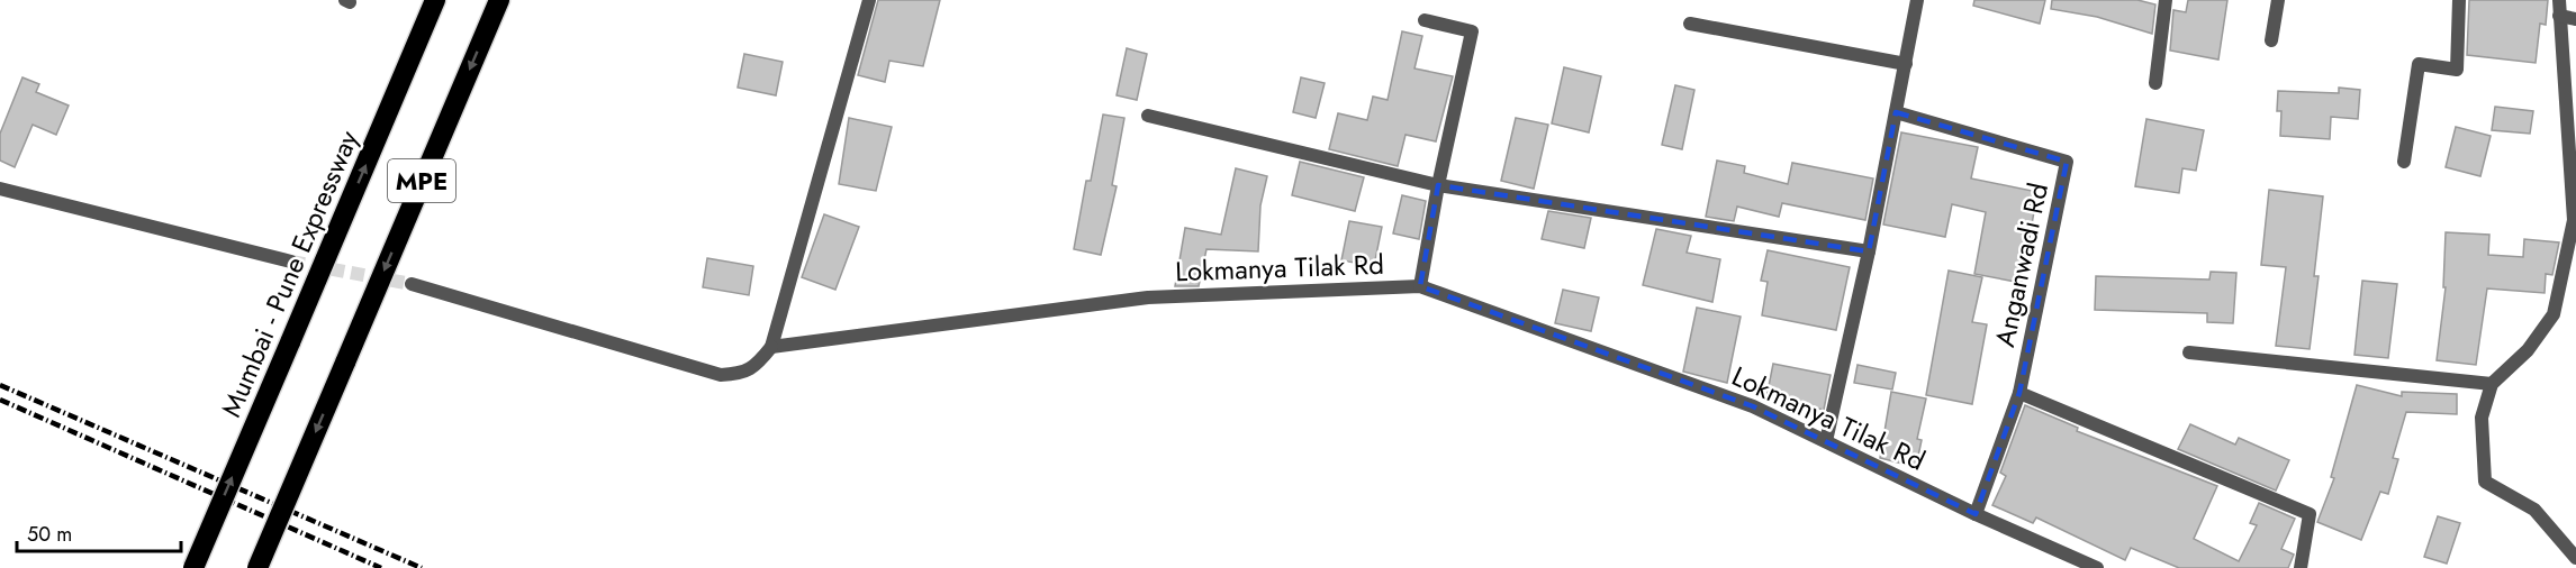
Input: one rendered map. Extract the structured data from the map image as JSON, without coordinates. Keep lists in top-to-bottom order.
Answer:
{
  "streets": {
    "highway": ["MPE", "Mumbai - Pune Expressway"],
    "street": ["Anganwadi Rd", "Lokmanya Tilak Rd"]
  },
  "crossings": [
    ["Anganwadi Rd", "Lokmanya Tilak Rd"]
  ],
  "scale_bar": "50 m"
}
